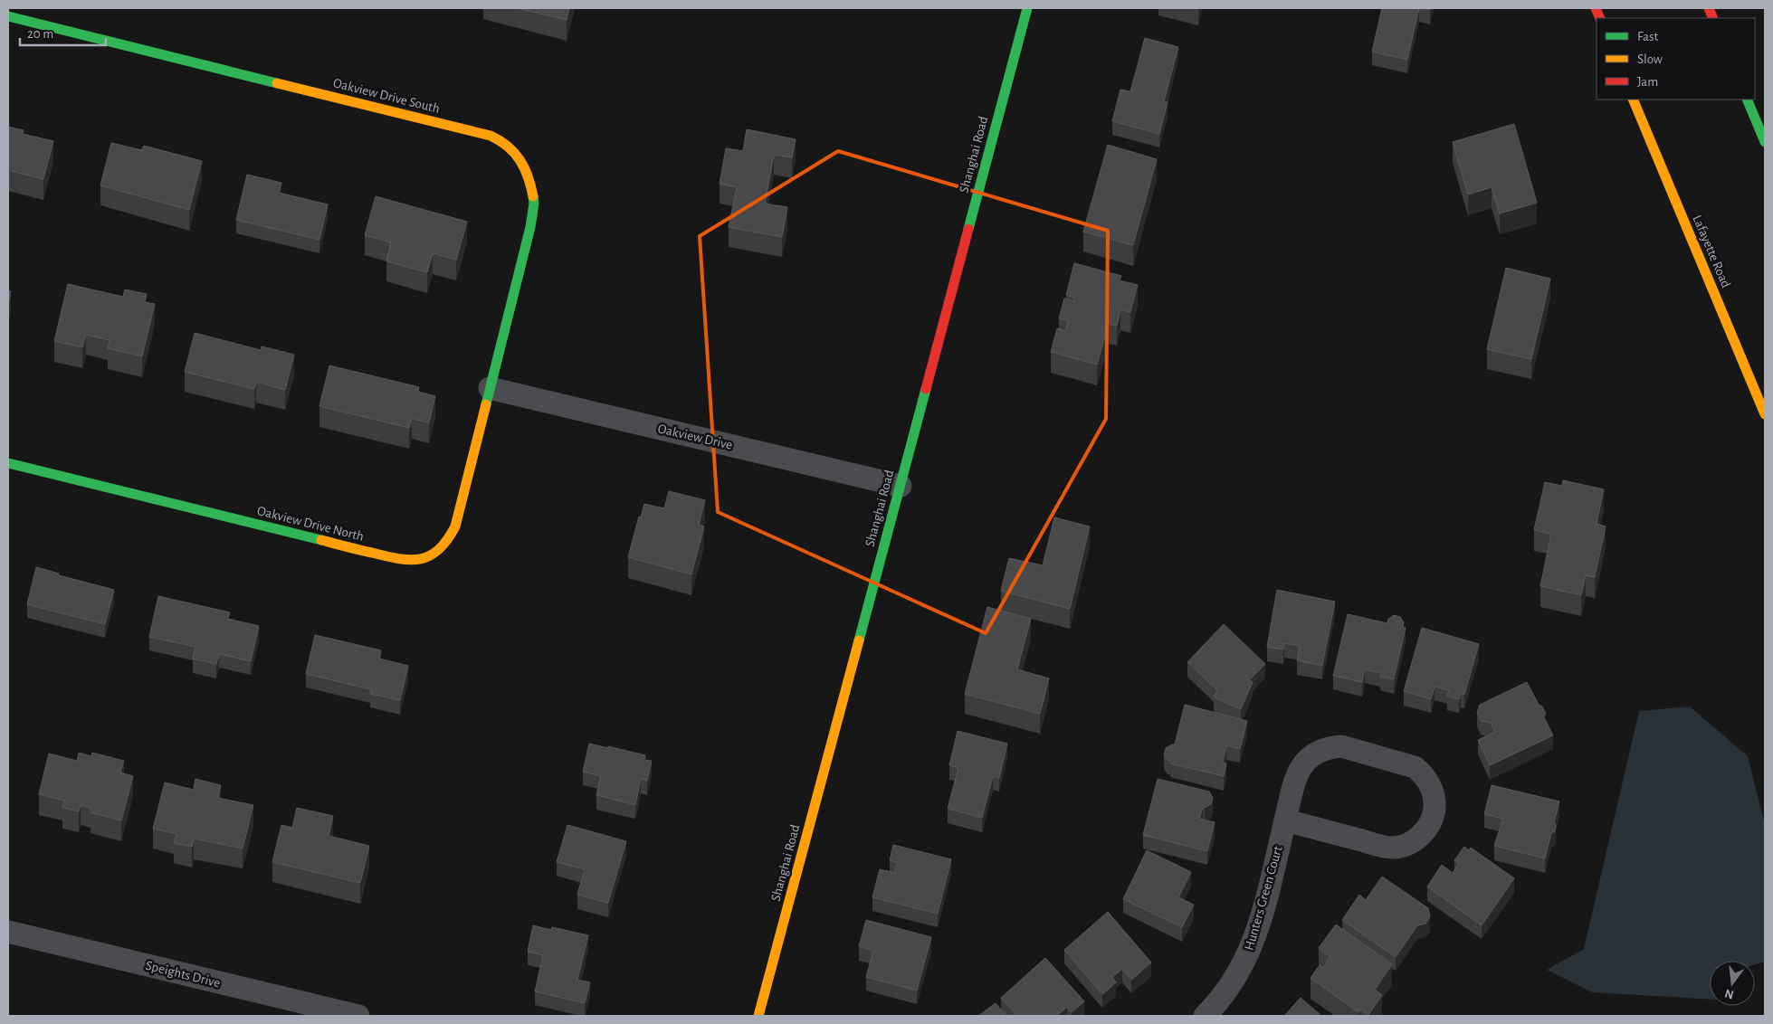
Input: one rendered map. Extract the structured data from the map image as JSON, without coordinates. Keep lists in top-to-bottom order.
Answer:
{
  "streets": {
    "main road": [
      "Oakview Drive South",
      "Shanghai Road",
      "Lafayette Road",
      "Oakview Drive North"
    ],
    "street": ["Oakview Drive", "Hunters Green Court", "Speights Drive"]
  },
  "crossings": [
    ["Oakview Drive South", "Oakview Drive"],
    ["Oakview Drive South", "Oakview Drive North"],
    ["Shanghai Road", "Oakview Drive"],
    ["Oakview Drive", "Oakview Drive North"]
  ],
  "legend": ["Fast", "Slow", "Jam"],
  "scale_bar": "20 m",
  "north": "bottom"
}
